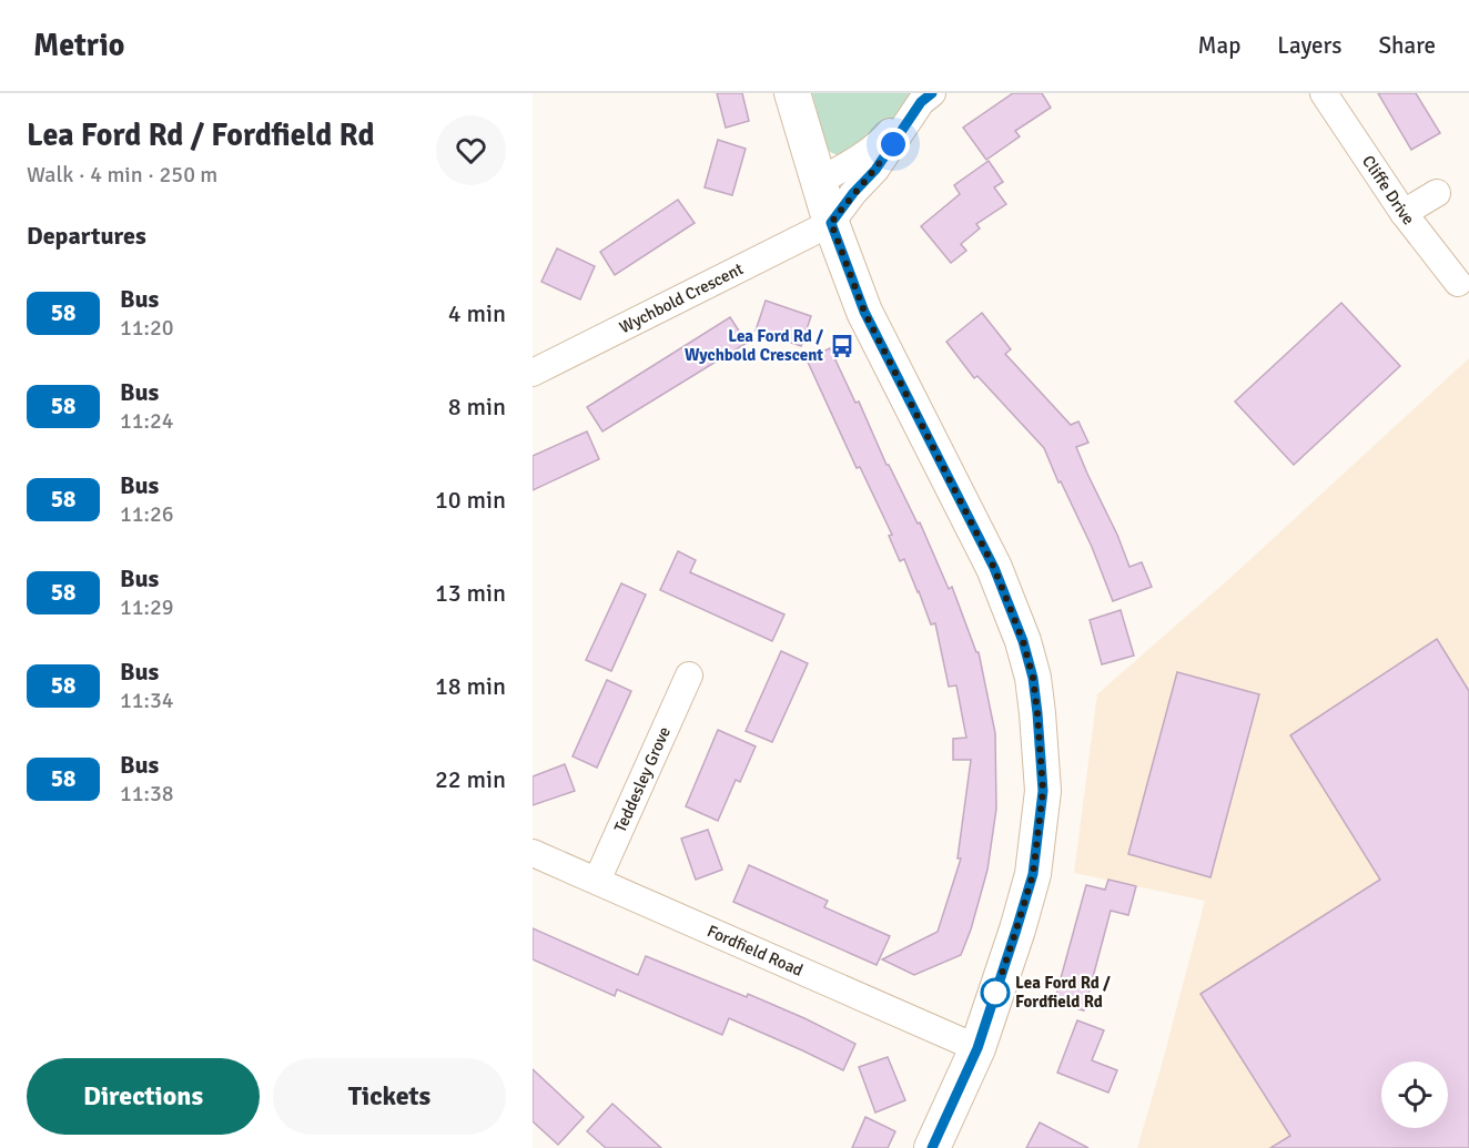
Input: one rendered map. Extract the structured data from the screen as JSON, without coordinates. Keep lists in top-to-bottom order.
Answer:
{
  "streets": {
    "street": [
      "Cliffe Drive",
      "Wychbold Crescent",
      "Teddesley Grove",
      "Fordfield Road"
    ]
  },
  "crossings": [
    ["Teddesley Grove", "Fordfield Road"]
  ],
  "places": {
    "bus stop": ["Lea Ford Rd / Wychbold Crescent"],
    "other": ["Lea Ford Rd / Fordfield Rd"]
  },
  "lines": ["bus line 58"],
  "page": {
    "header": "Metrio",
    "nav": ["Map", "Layers", "Share"],
    "heading": [
      ["Lea Ford Rd / Fordfield Rd", "Walk · 4 min · 250 m"],
      "Departures"
    ],
    "list": [
      {
        "mark": "58",
        "name": "Bus",
        "note": "11:20",
        "value": "4 min"
      },
      {
        "mark": "58",
        "name": "Bus",
        "note": "11:24",
        "value": "8 min"
      },
      {
        "mark": "58",
        "name": "Bus",
        "note": "11:26",
        "value": "10 min"
      },
      {
        "mark": "58",
        "name": "Bus",
        "note": "11:29",
        "value": "13 min"
      },
      {
        "mark": "58",
        "name": "Bus",
        "note": "11:34",
        "value": "18 min"
      },
      {
        "mark": "58",
        "name": "Bus",
        "note": "11:38",
        "value": "22 min"
      }
    ],
    "buttons": ["Directions", "Tickets"]
  }
}
